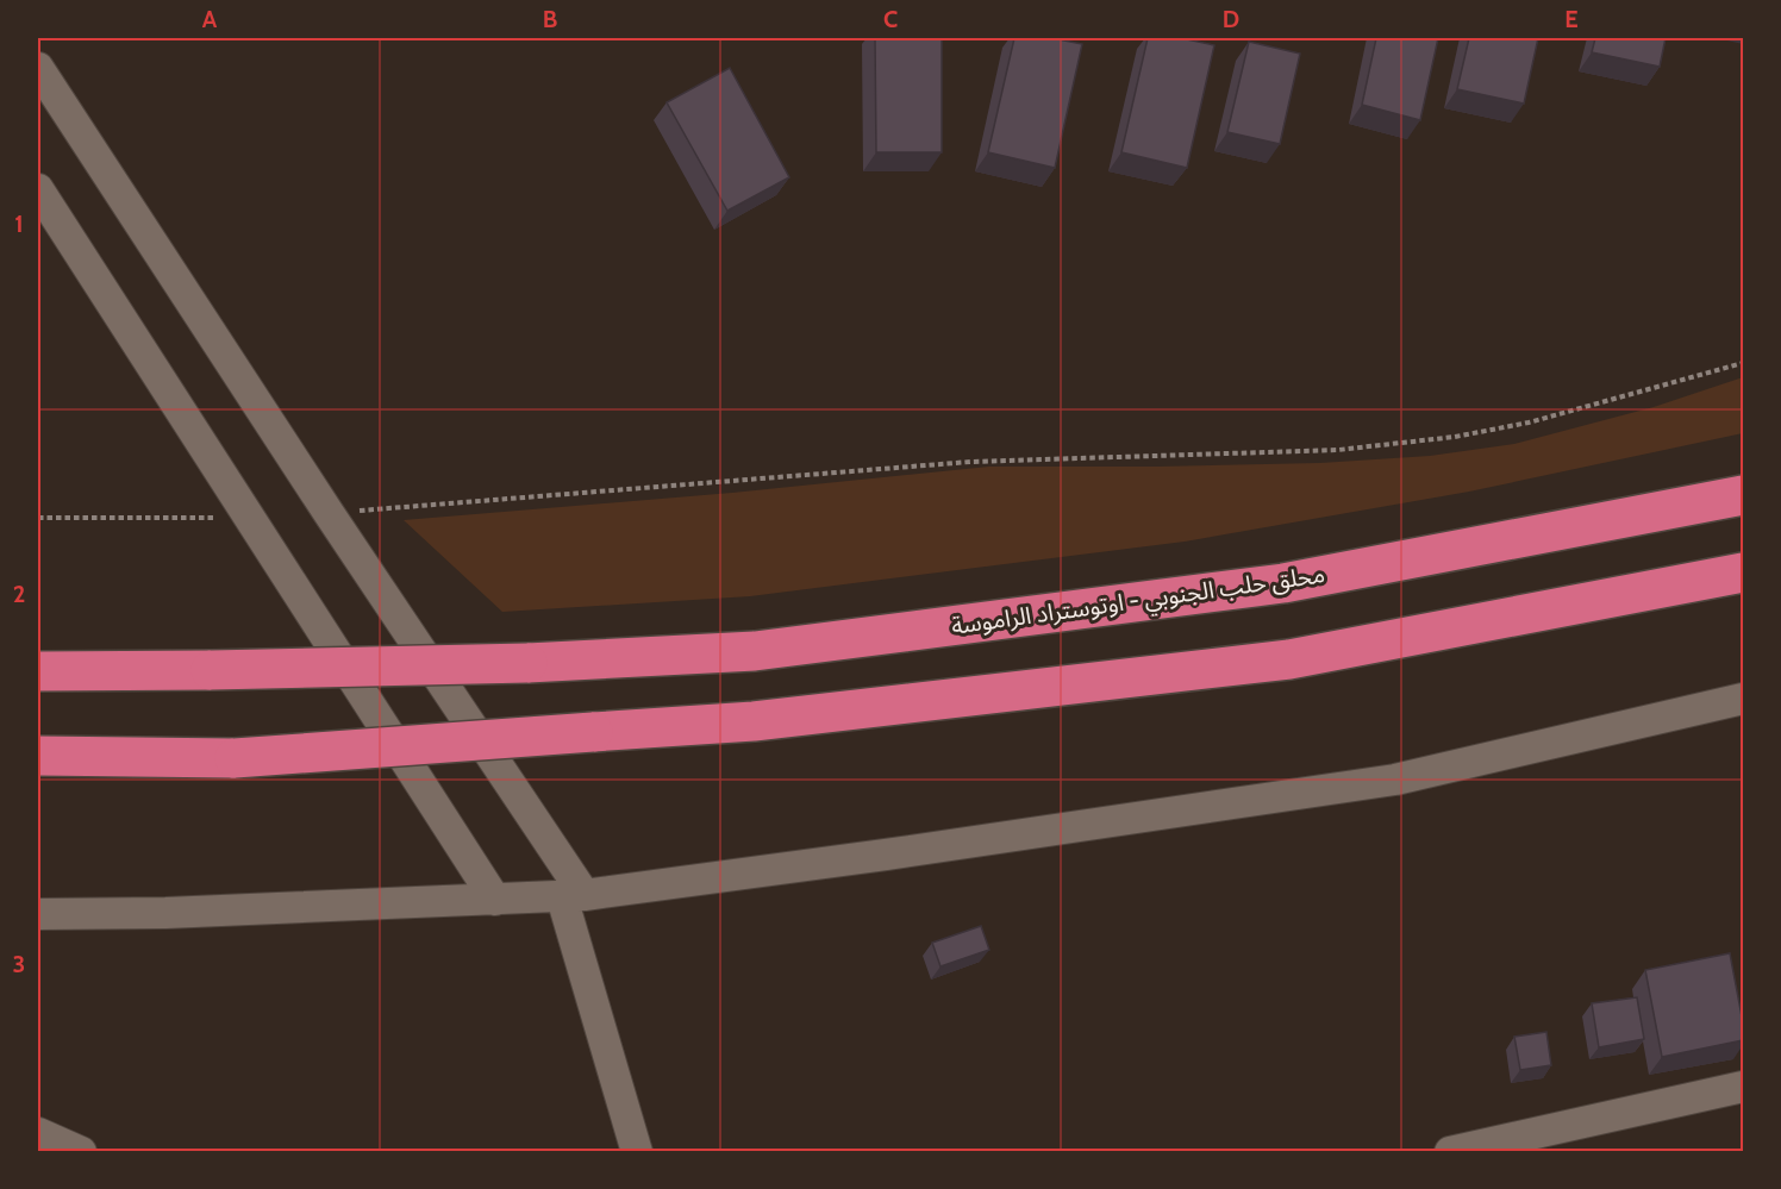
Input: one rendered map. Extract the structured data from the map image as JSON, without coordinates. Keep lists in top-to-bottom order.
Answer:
{
  "streets": {
    "highway": ["محلق حلب الجنوبي - اوتوستراد الراموسة"]
  },
  "grid": {
    "columns": [
      "A",
      "B",
      "C",
      "D",
      "E"
    ],
    "rows": ["1", "2", "3"]
  }
}
